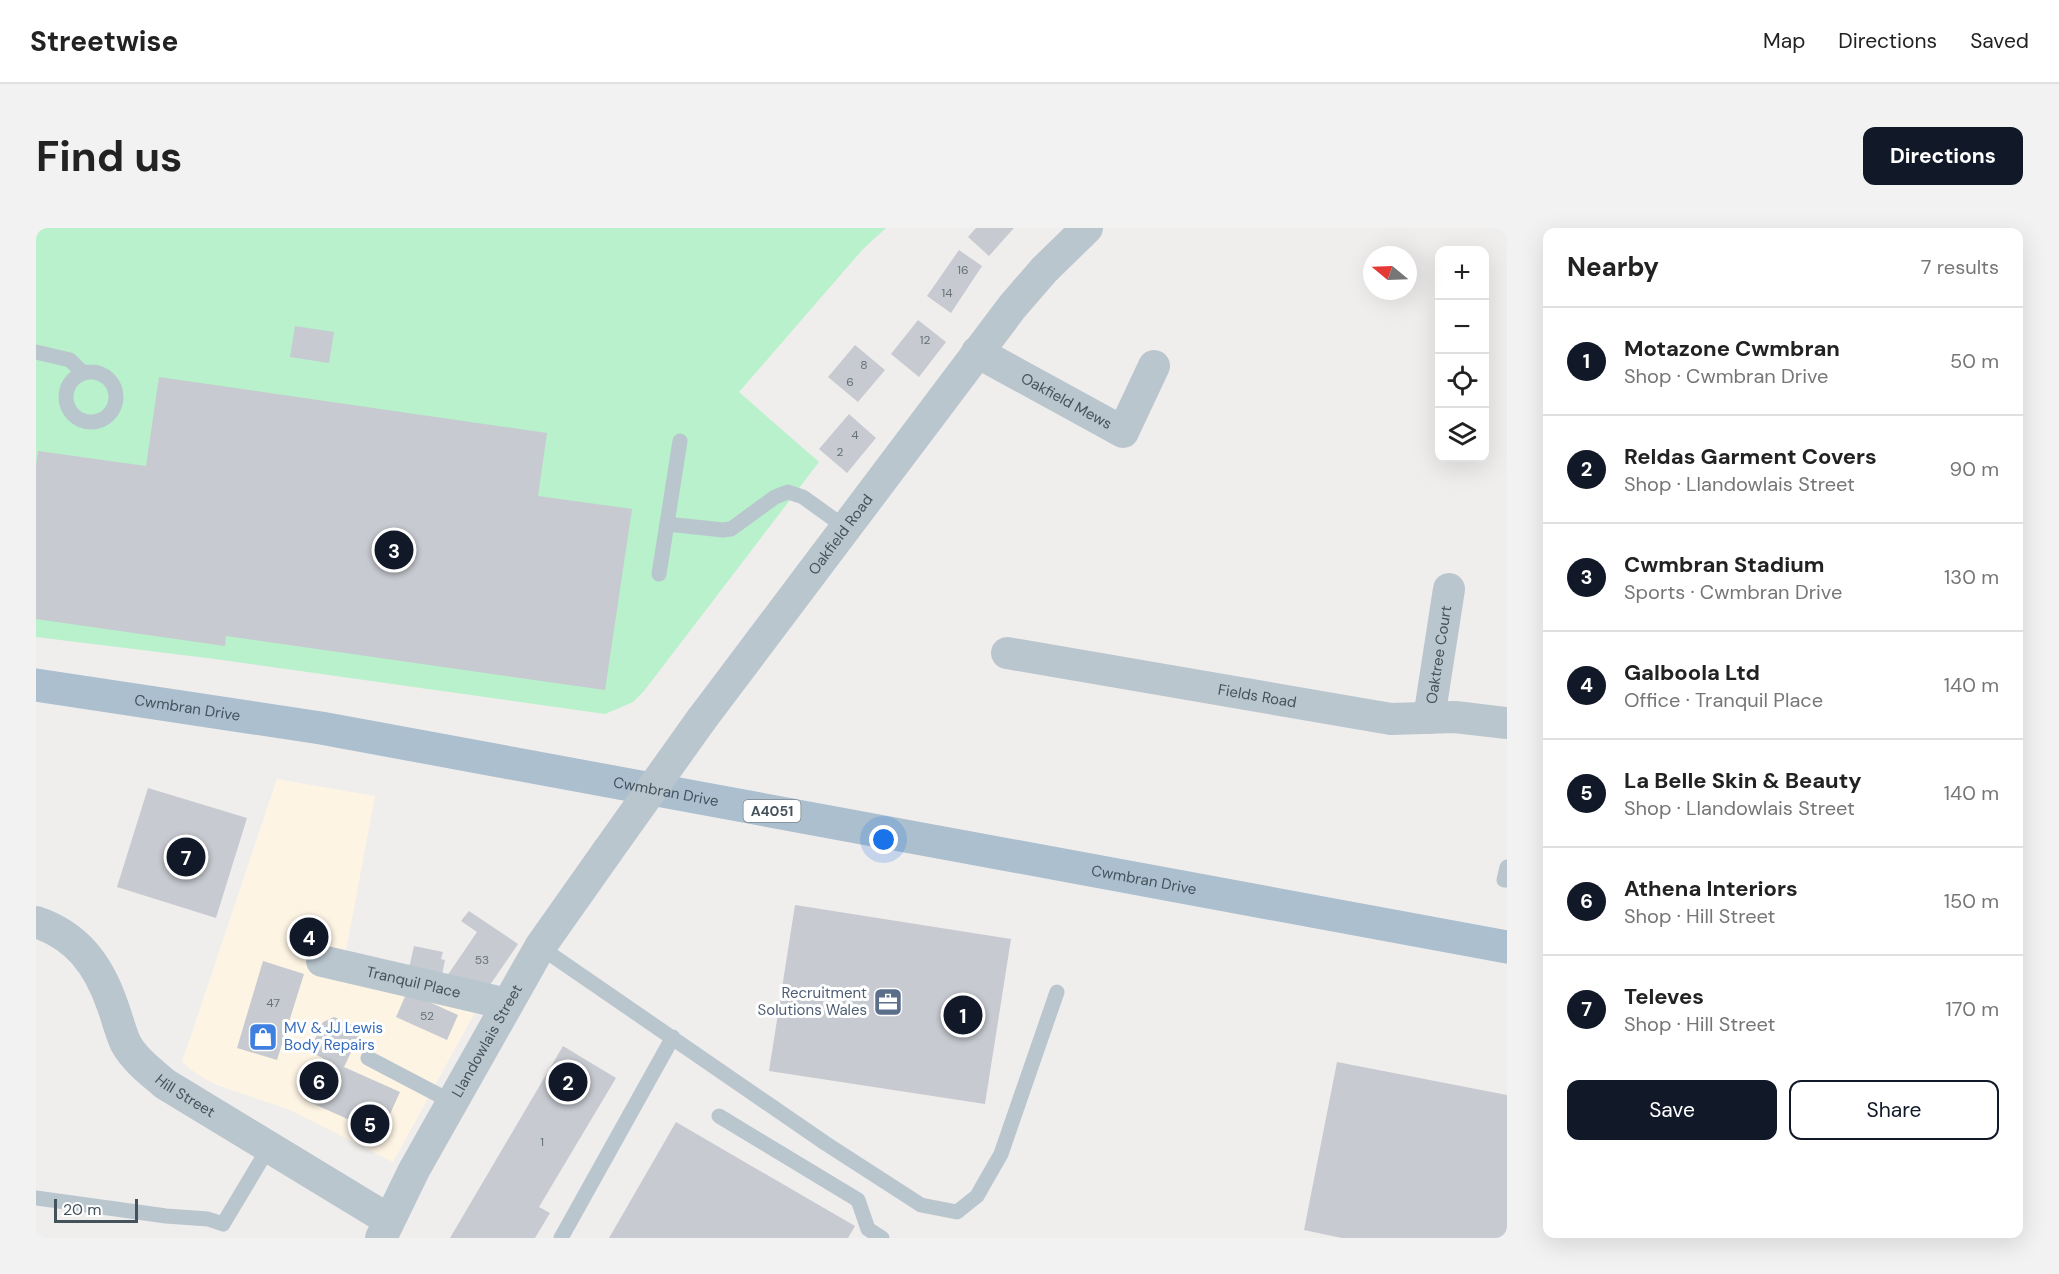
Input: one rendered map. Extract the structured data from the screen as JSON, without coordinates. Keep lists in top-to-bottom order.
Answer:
{
  "streets": {
    "main road": ["Cwmbran Drive", "A4051"],
    "street": [
      "Oakfield Mews",
      "Oakfield Road",
      "Oaktree Court",
      "Fields Road",
      "Tranquil Place",
      "Llandowlais Street",
      "Hill Street"
    ]
  },
  "crossings": [
    ["Oakfield Mews", "Oakfield Road"],
    ["Oakfield Road", "Llandowlais Street"],
    ["Oaktree Court", "Fields Road"],
    ["Tranquil Place", "Llandowlais Street"],
    ["Llandowlais Street", "Hill Street"]
  ],
  "places": {
    "office": ["Recruitment Solutions Wales"],
    "shop": ["MV & JJ Lewis Body Repairs"]
  },
  "house_numbers": [
    "16",
    "14",
    "12",
    "8",
    "6",
    "4",
    "2",
    "53",
    "47",
    "52",
    "1"
  ],
  "scale_bar": "20 m",
  "north": "left",
  "page": {
    "header": "Streetwise",
    "nav": ["Map", "Directions", "Saved"],
    "buttons": [
      "Directions",
      ["Save", "Share"]
    ],
    "title": "Find us",
    "heading": ["Nearby", "7 results"],
    "map_buttons": ["+", "−"],
    "list": [
      {
        "mark": "1",
        "name": "Motazone Cwmbran",
        "note": "Shop · Cwmbran Drive",
        "value": "50 m"
      },
      {
        "mark": "2",
        "name": "Reldas Garment Covers",
        "note": "Shop · Llandowlais Street",
        "value": "90 m"
      },
      {
        "mark": "3",
        "name": "Cwmbran Stadium",
        "note": "Sports · Cwmbran Drive",
        "value": "130 m"
      },
      {
        "mark": "4",
        "name": "Galboola Ltd",
        "note": "Office · Tranquil Place",
        "value": "140 m"
      },
      {
        "mark": "5",
        "name": "La Belle Skin & Beauty",
        "note": "Shop · Llandowlais Street",
        "value": "140 m"
      },
      {
        "mark": "6",
        "name": "Athena Interiors",
        "note": "Shop · Hill Street",
        "value": "150 m"
      },
      {
        "mark": "7",
        "name": "Televes",
        "note": "Shop · Hill Street",
        "value": "170 m"
      }
    ],
    "pins": [
      "3",
      "7",
      "4",
      "1",
      "6",
      "2",
      "5"
    ],
    "scale": "20 m"
  }
}
